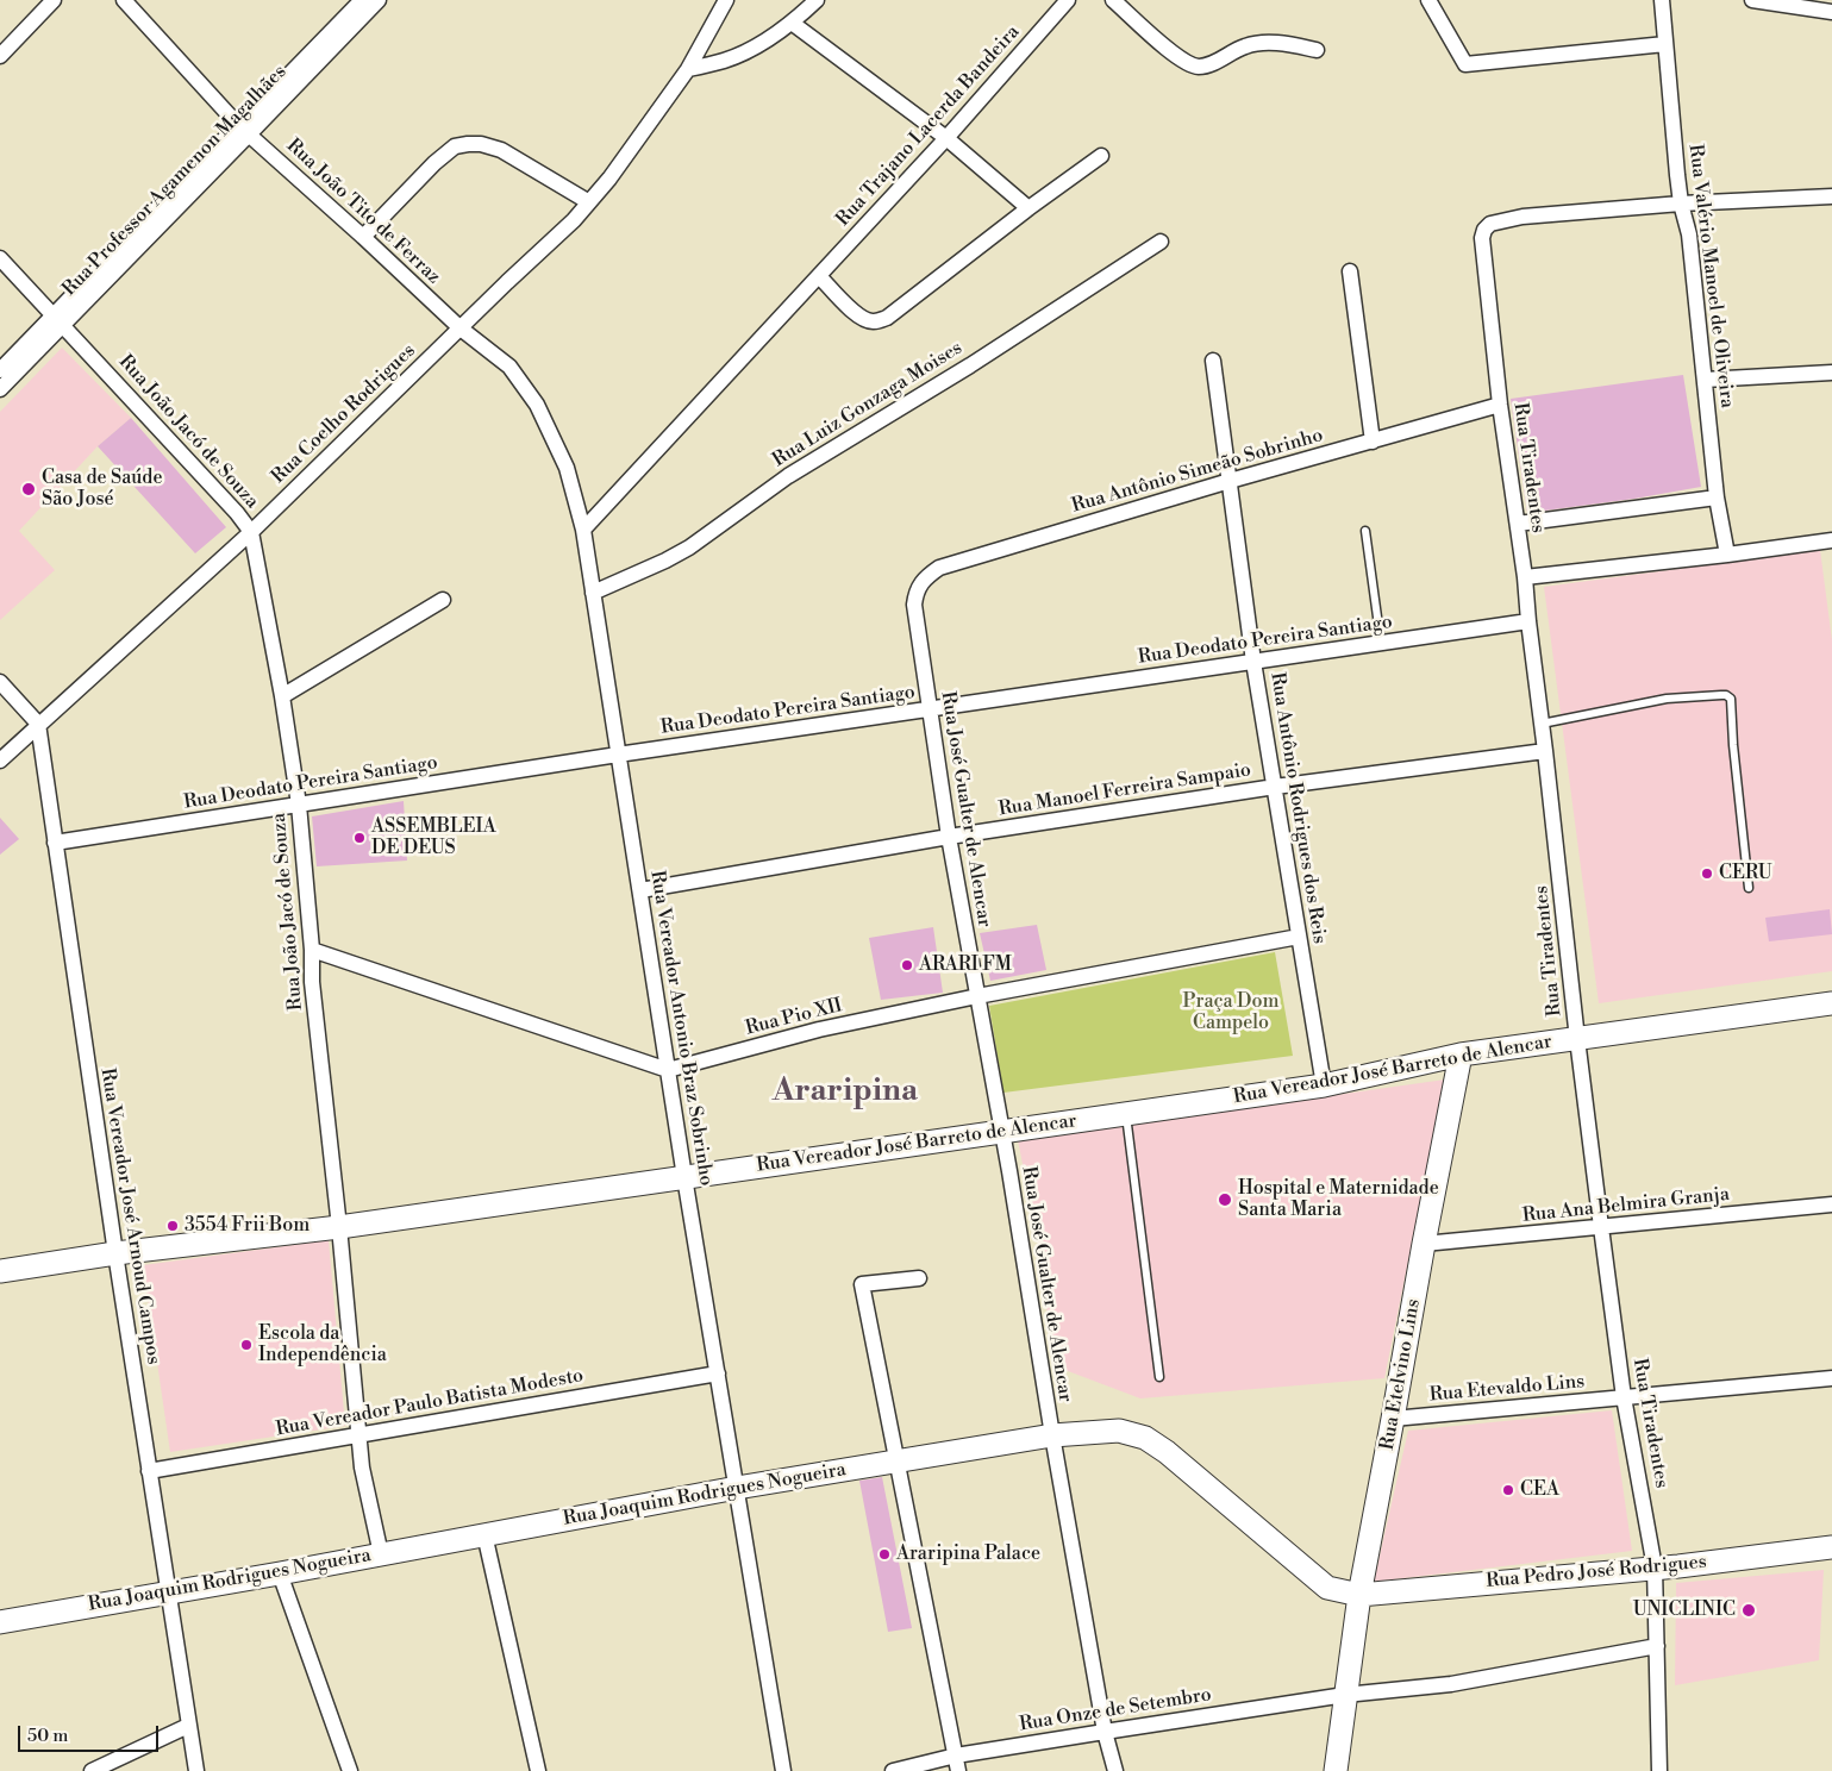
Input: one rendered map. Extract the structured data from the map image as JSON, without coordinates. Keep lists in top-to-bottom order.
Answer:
{
  "streets": {
    "main road": [
      "Rua Vereador José Barreto de Alencar",
      "Rua Etelvino Lins",
      "Rua Joaquim Rodrigues Nogueira",
      "Rua Pedro José Rodrigues"
    ],
    "street": [
      "Rua Trajano Lacerda Bandeira",
      "Rua Professor Agamenon Magalhães",
      "Rua João Tito de Ferraz",
      "Rua Valério Manoel de Oliveira",
      "Rua Luiz Gonzaga Moises",
      "Rua Coelho Rodrigues",
      "Rua João Jacó de Souza",
      "Rua Tiradentes",
      "Rua Antônio Simeão Sobrinho",
      "Rua Deodato Pereira Santiago",
      "Rua Manoel Ferreira Sampaio",
      "Rua Antônio Rodrigues dos Reis",
      "Rua José Gualter de Alencar",
      "Rua Pio XII",
      "Rua Vereador Antonio Braz Sobrinho",
      "Rua Ana Belmira Granja",
      "Rua Vereador José Arnoud Campos",
      "Rua Etevaldo Lins",
      "Rua Vereador Paulo Batista Modesto",
      "Rua Onze de Setembro"
    ]
  },
  "crossings": [
    ["Rua Trajano Lacerda Bandeira", "Rua Vereador Antonio Braz Sobrinho"],
    ["Rua Professor Agamenon Magalhães", "Rua João Tito de Ferraz"],
    ["Rua Professor Agamenon Magalhães", "Rua João Jacó de Souza"],
    ["Rua João Tito de Ferraz", "Rua Coelho Rodrigues"],
    ["Rua João Tito de Ferraz", "Rua Vereador Antonio Braz Sobrinho"],
    ["Rua Valério Manoel de Oliveira", "Rua Tiradentes"],
    ["Rua Luiz Gonzaga Moises", "Rua Vereador Antonio Braz Sobrinho"],
    ["Rua Coelho Rodrigues", "Rua João Jacó de Souza"],
    ["Rua Coelho Rodrigues", "Rua Vereador Antonio Braz Sobrinho"],
    ["Rua Coelho Rodrigues", "Rua Vereador José Arnoud Campos"],
    ["Rua João Jacó de Souza", "Rua Deodato Pereira Santiago"],
    ["Rua João Jacó de Souza", "Rua Vereador José Barreto de Alencar"],
    ["Rua João Jacó de Souza", "Rua Vereador Paulo Batista Modesto"],
    ["Rua João Jacó de Souza", "Rua Joaquim Rodrigues Nogueira"],
    ["Rua Tiradentes", "Rua Antônio Simeão Sobrinho"],
    ["Rua Tiradentes", "Rua Deodato Pereira Santiago"],
    ["Rua Tiradentes", "Rua Manoel Ferreira Sampaio"],
    ["Rua Tiradentes", "Rua Vereador José Barreto de Alencar"],
    ["Rua Tiradentes", "Rua Ana Belmira Granja"],
    ["Rua Tiradentes", "Rua Etevaldo Lins"],
    ["Rua Tiradentes", "Rua Pedro José Rodrigues"],
    ["Rua Tiradentes", "Rua Onze de Setembro"],
    ["Rua Antônio Simeão Sobrinho", "Rua Antônio Rodrigues dos Reis"],
    ["Rua Antônio Simeão Sobrinho", "Rua José Gualter de Alencar"],
    ["Rua Deodato Pereira Santiago", "Rua Antônio Rodrigues dos Reis"],
    ["Rua Deodato Pereira Santiago", "Rua José Gualter de Alencar"],
    ["Rua Deodato Pereira Santiago", "Rua Vereador Antonio Braz Sobrinho"],
    ["Rua Deodato Pereira Santiago", "Rua Vereador José Arnoud Campos"],
    ["Rua Manoel Ferreira Sampaio", "Rua Antônio Rodrigues dos Reis"],
    ["Rua Manoel Ferreira Sampaio", "Rua José Gualter de Alencar"],
    ["Rua Manoel Ferreira Sampaio", "Rua Vereador Antonio Braz Sobrinho"],
    ["Rua Antônio Rodrigues dos Reis", "Rua Pio XII"],
    ["Rua Antônio Rodrigues dos Reis", "Rua Vereador José Barreto de Alencar"],
    ["Rua José Gualter de Alencar", "Rua Pio XII"],
    ["Rua José Gualter de Alencar", "Rua Vereador José Barreto de Alencar"],
    ["Rua José Gualter de Alencar", "Rua Joaquim Rodrigues Nogueira"],
    ["Rua José Gualter de Alencar", "Rua Onze de Setembro"],
    ["Rua Pio XII", "Rua Vereador Antonio Braz Sobrinho"],
    ["Rua Vereador Antonio Braz Sobrinho", "Rua Vereador José Barreto de Alencar"],
    ["Rua Vereador Antonio Braz Sobrinho", "Rua Vereador Paulo Batista Modesto"],
    ["Rua Vereador Antonio Braz Sobrinho", "Rua Joaquim Rodrigues Nogueira"],
    ["Rua Vereador José Barreto de Alencar", "Rua Vereador José Arnoud Campos"],
    ["Rua Vereador José Barreto de Alencar", "Rua Etelvino Lins"],
    ["Rua Ana Belmira Granja", "Rua Etelvino Lins"],
    ["Rua Vereador José Arnoud Campos", "Rua Vereador Paulo Batista Modesto"],
    ["Rua Vereador José Arnoud Campos", "Rua Joaquim Rodrigues Nogueira"],
    ["Rua Etelvino Lins", "Rua Etevaldo Lins"],
    ["Rua Etelvino Lins", "Rua Joaquim Rodrigues Nogueira"],
    ["Rua Etelvino Lins", "Rua Pedro José Rodrigues"],
    ["Rua Etelvino Lins", "Rua Onze de Setembro"],
    ["Rua Joaquim Rodrigues Nogueira", "Rua Pedro José Rodrigues"]
  ],
  "districts": ["Araripina"],
  "parks": ["Praça Dom Campelo"],
  "places": [
    "Casa de Saúde São José",
    "ASSEMBLEIA DE DEUS",
    "CERU",
    "ARARI FM",
    "Hospital e Maternidade Santa Maria",
    "3554 Frii Bom",
    "Escola da Independência",
    "CEA",
    "Araripina Palace",
    "UNICLINIC"
  ],
  "scale_bar": "50 m"
}
